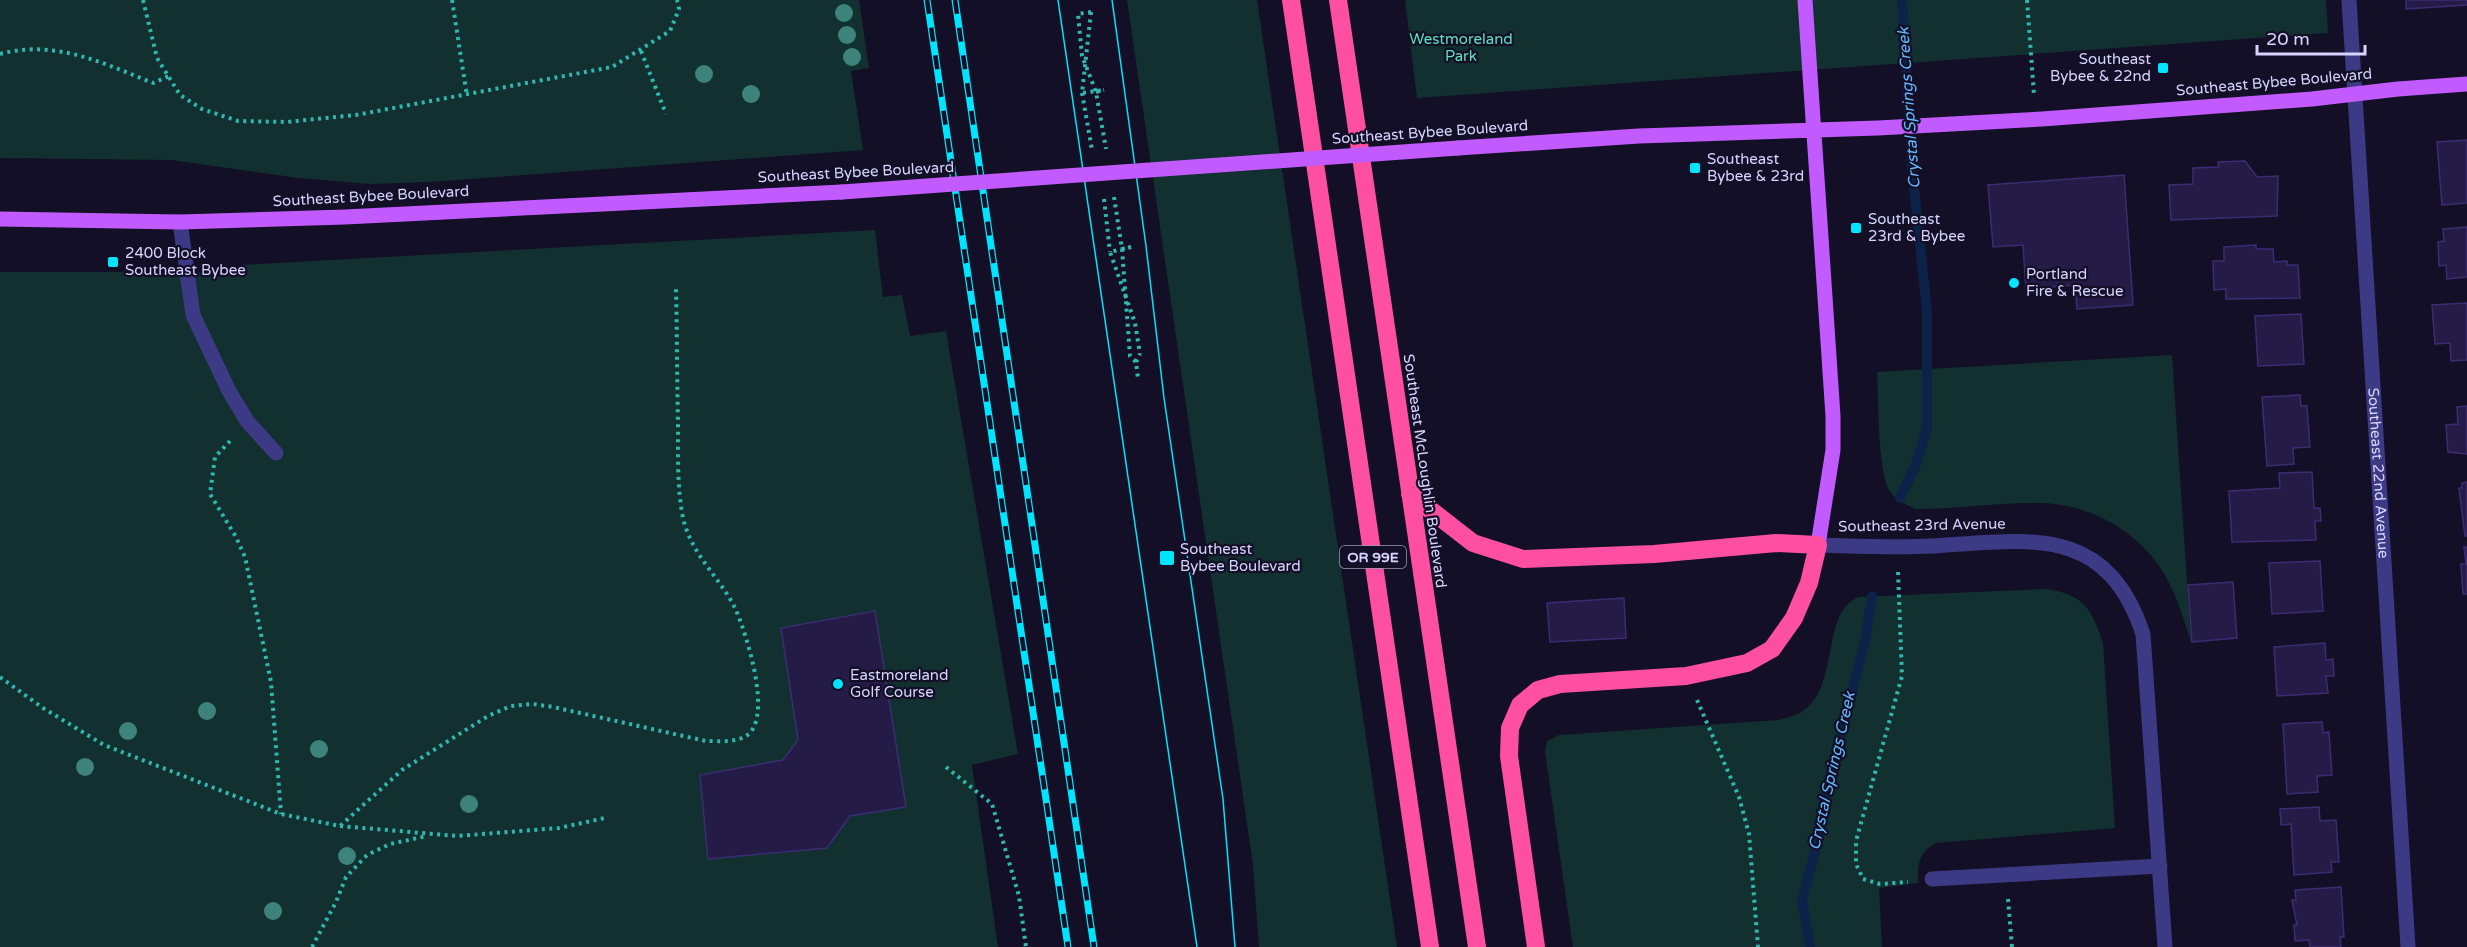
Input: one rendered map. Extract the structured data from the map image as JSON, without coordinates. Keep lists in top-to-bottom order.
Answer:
{
  "streets": {
    "highway": ["Southeast McLoughlin Boulevard", "OR 99E"],
    "main road": ["Southeast Bybee Boulevard", "Southeast 23rd Avenue"],
    "street": ["Southeast 22nd Avenue"]
  },
  "crossings": [
    ["Southeast Bybee Boulevard", "Southeast 22nd Avenue"],
    ["Southeast Bybee Boulevard", "Southeast 23rd Avenue"]
  ],
  "water": ["Crystal Springs Creek"],
  "parks": ["Westmoreland Park"],
  "places": {
    "transit": [
      "Southeast Bybee & 22nd",
      "Southeast Bybee & 23rd",
      "Southeast 23rd & Bybee",
      "2400 Block Southeast Bybee",
      "Southeast Bybee Boulevard"
    ],
    "other": ["Portland Fire & Rescue", "Eastmoreland Golf Course"]
  },
  "scale_bar": "20 m"
}
